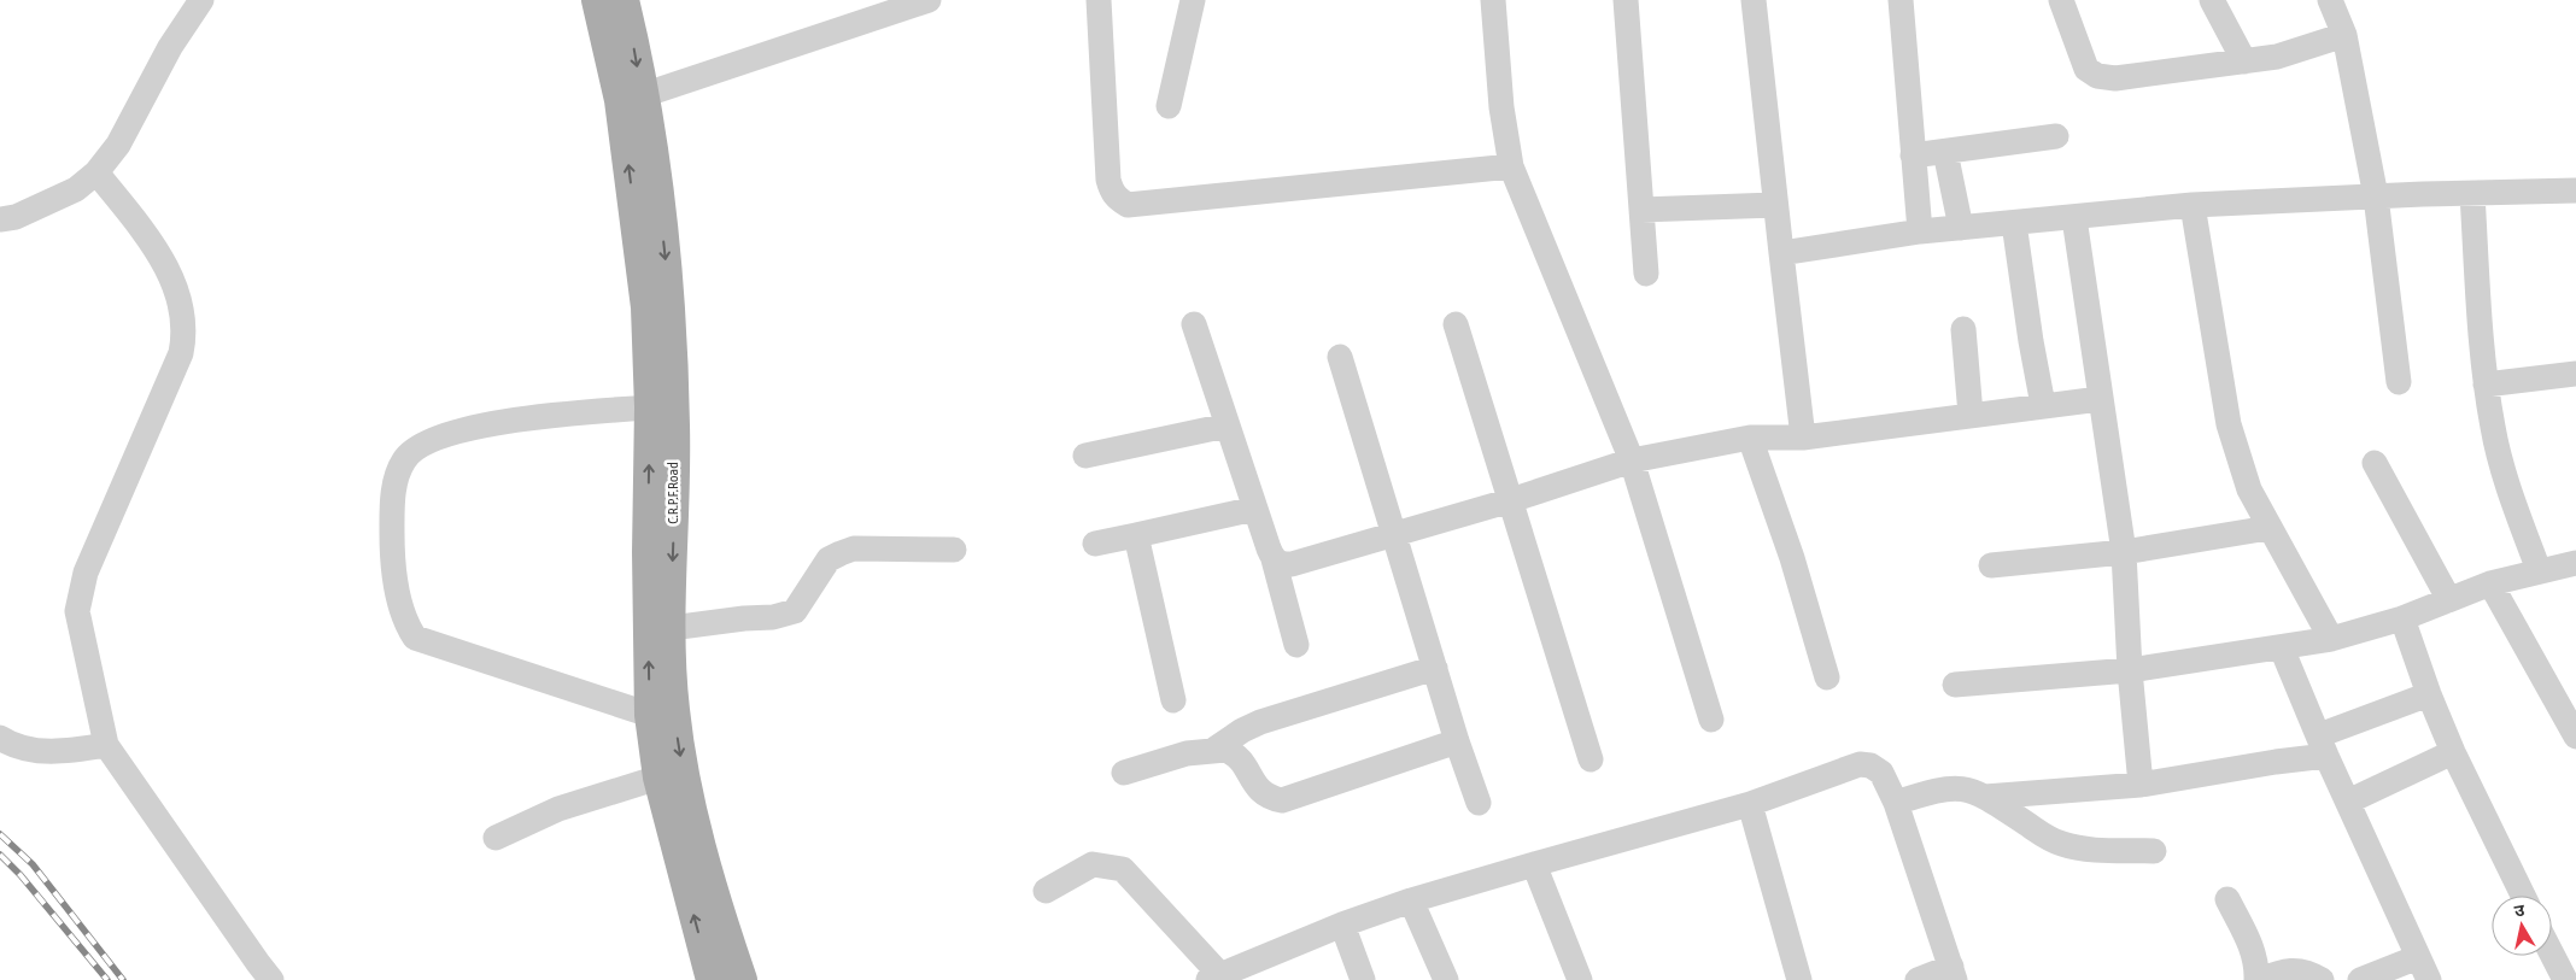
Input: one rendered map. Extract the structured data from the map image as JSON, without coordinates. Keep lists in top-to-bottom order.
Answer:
{
  "streets": {
    "main road": ["C.R.P.F.Road"]
  },
  "north": "top"
}
